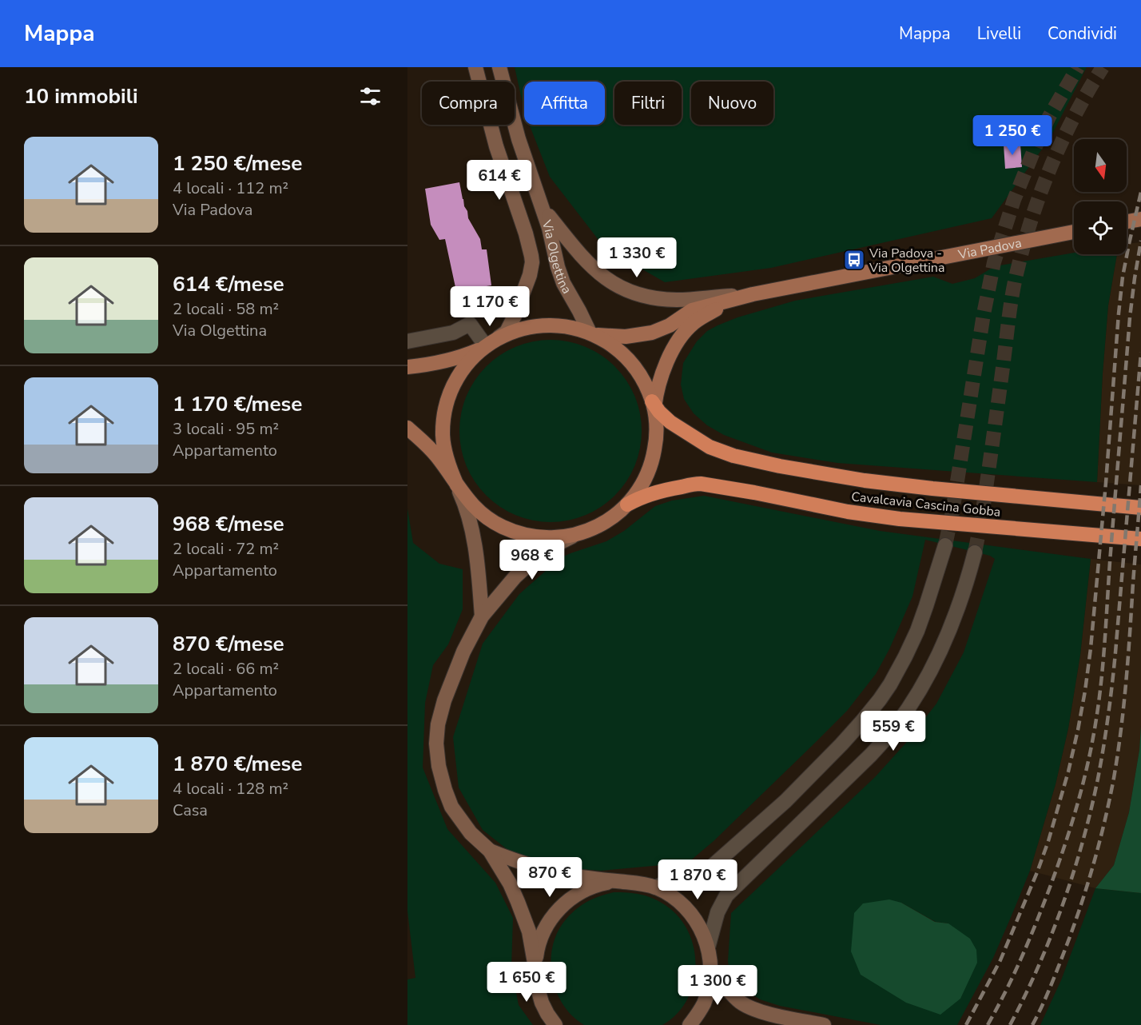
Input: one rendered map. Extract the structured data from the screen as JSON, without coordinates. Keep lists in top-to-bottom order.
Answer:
{
  "streets": {
    "highway": ["Cavalcavia Cascina Gobba"],
    "main road": ["Via Padova", "Via Olgettina"]
  },
  "crossings": [
    ["Via Padova", "Via Olgettina"],
    ["Via Padova", "Cavalcavia Cascina Gobba"]
  ],
  "places": {
    "bus stop": ["Via Padova - Via Olgettina"]
  },
  "north": "bottom",
  "page": {
    "header": "Mappa",
    "nav": ["Mappa", "Livelli", "Condividi"],
    "heading": "10 immobili",
    "chip": [
      "Compra",
      "Affitta",
      "Filtri",
      "Nuovo"
    ],
    "price": [
      "1 250 €",
      "614 €",
      "1 330 €",
      "1 170 €",
      "968 €",
      "559 €",
      "870 €",
      "1 870 €",
      "1 650 €",
      "1 300 €"
    ],
    "list": [
      {
        "name": "1 250 €/mese",
        "note": "4 locali · 112 m² · Via Padova"
      },
      {
        "name": "614 €/mese",
        "note": "2 locali · 58 m² · Via Olgettina"
      },
      {
        "name": "1 170 €/mese",
        "note": "3 locali · 95 m² · Appartamento"
      },
      {
        "name": "968 €/mese",
        "note": "2 locali · 72 m² · Appartamento"
      },
      {
        "name": "870 €/mese",
        "note": "2 locali · 66 m² · Appartamento"
      },
      {
        "name": "1 870 €/mese",
        "note": "4 locali · 128 m² · Casa"
      }
    ]
  }
}
